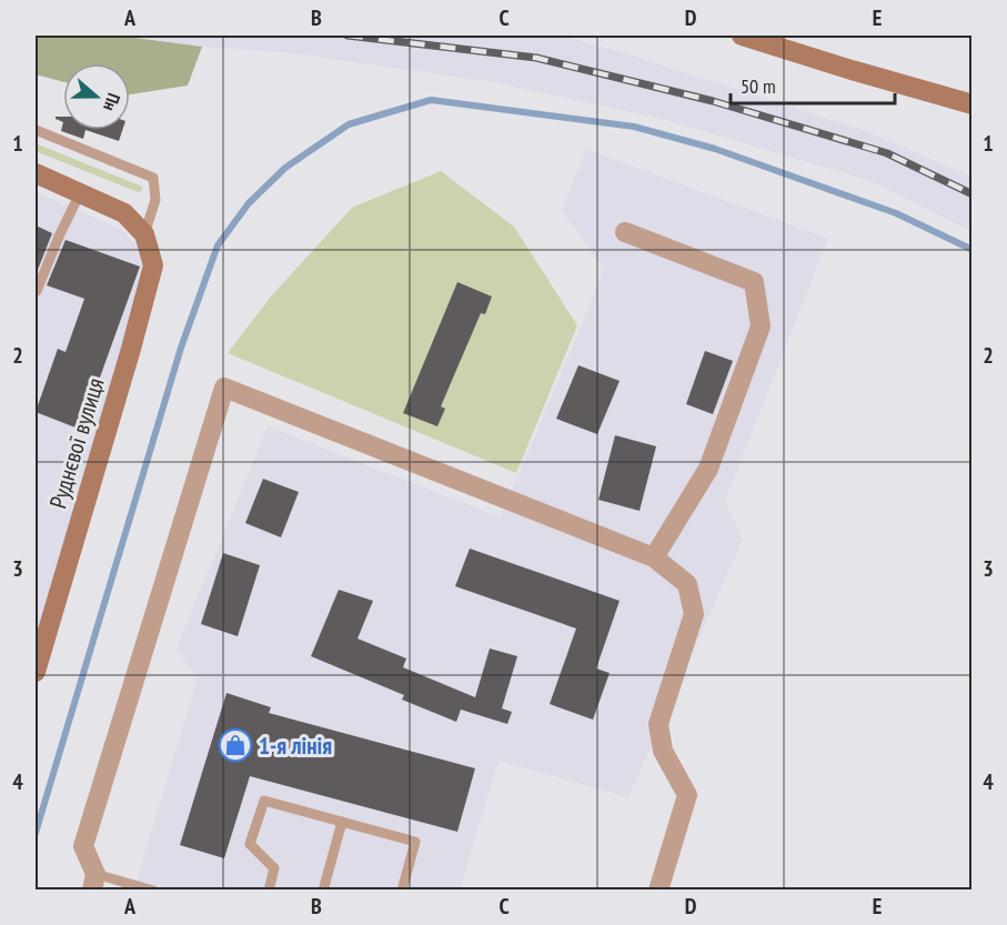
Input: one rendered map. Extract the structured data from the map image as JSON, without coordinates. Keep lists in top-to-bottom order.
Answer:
{
  "streets": {
    "street": ["Руднєвої вулиця"]
  },
  "places": {
    "shop": ["1-я лінія"]
  },
  "scale_bar": "50 m",
  "north": "right",
  "grid": {
    "columns": [
      "A",
      "B",
      "C",
      "D",
      "E"
    ],
    "rows": [
      "1",
      "2",
      "3",
      "4"
    ]
  }
}
